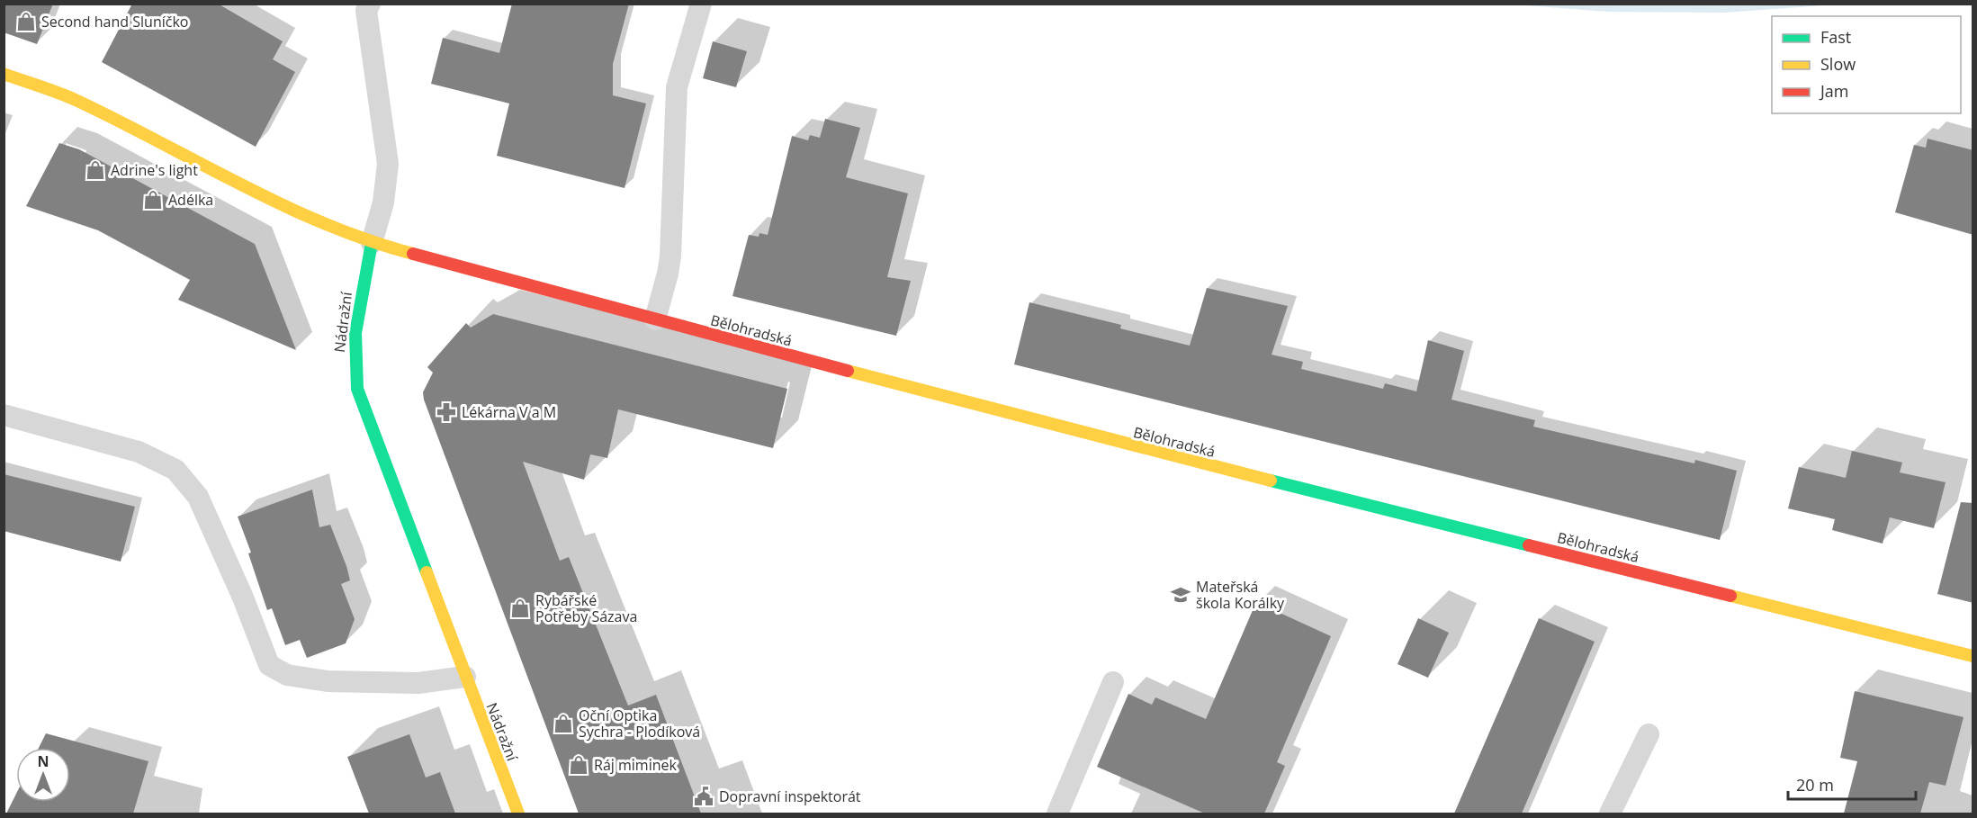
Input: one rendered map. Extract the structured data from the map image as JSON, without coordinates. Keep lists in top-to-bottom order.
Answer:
{
  "streets": {
    "street": ["Nádražní", "Bělohradská"]
  },
  "crossings": [
    ["Nádražní", "Bělohradská"]
  ],
  "places": {
    "shop": [
      "Second hand Sluníčko",
      "Adrine's light",
      "Adélka",
      "Rybářské Potřeby Sázava",
      "Oční Optika Sychra - Plodíková",
      "Ráj miminek"
    ],
    "pharmacy": ["Lékárna V a M"],
    "school or university": ["Mateřská škola Korálky"],
    "public building": ["Dopravní inspektorát"]
  },
  "legend": ["Fast", "Slow", "Jam"],
  "scale_bar": "20 m",
  "north": "top"
}
